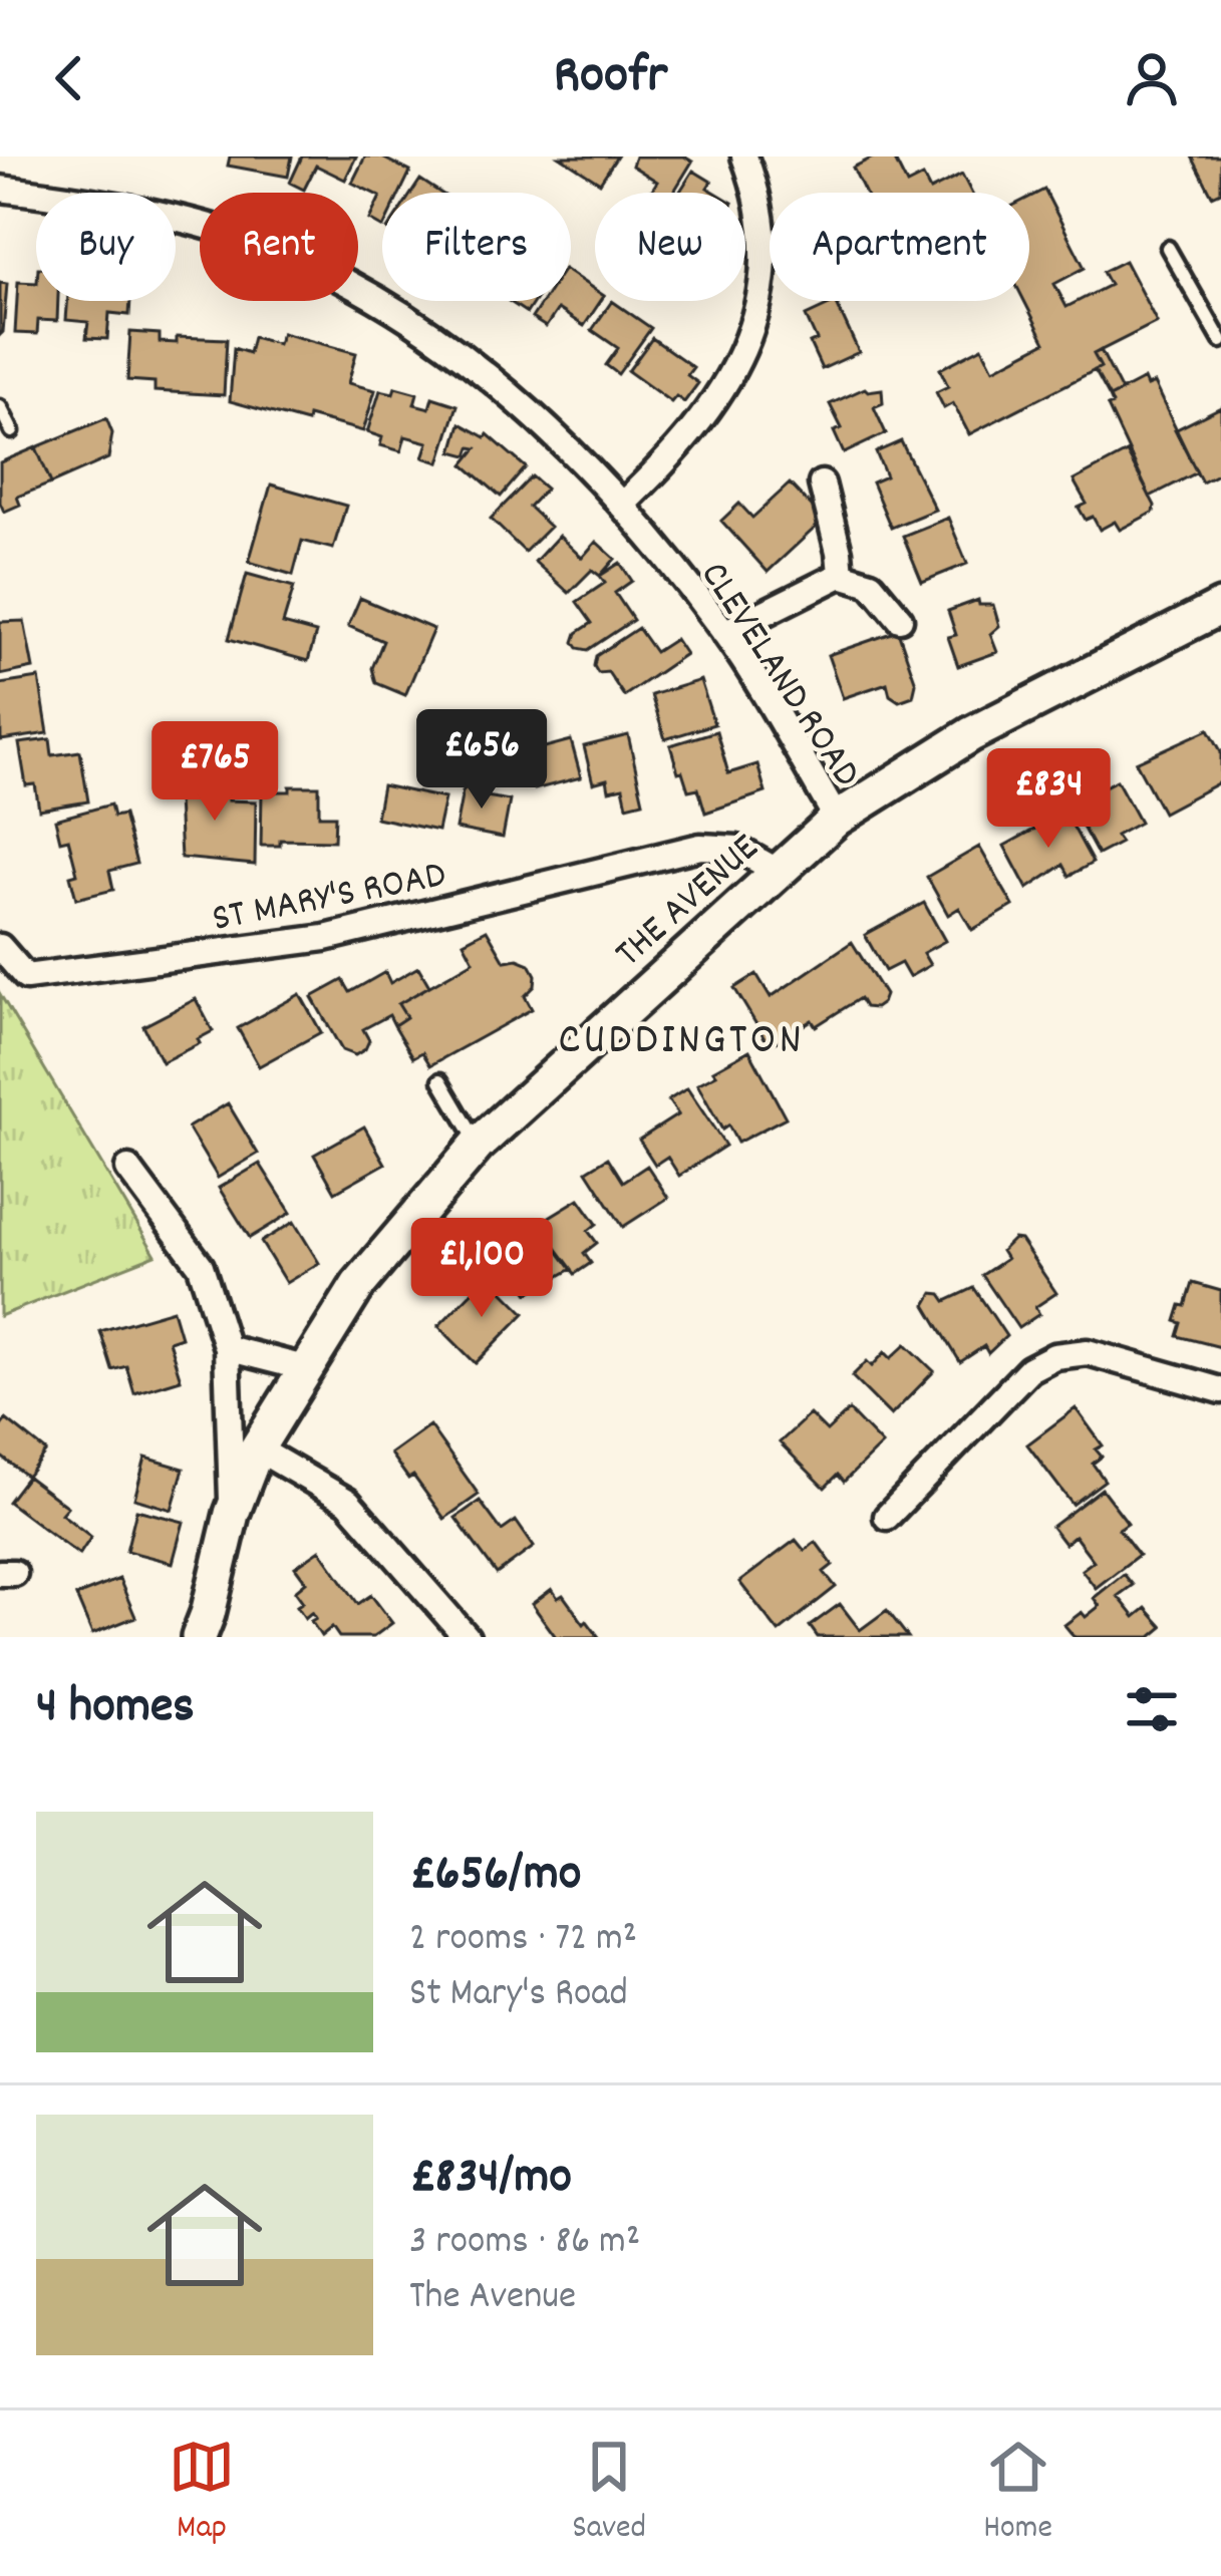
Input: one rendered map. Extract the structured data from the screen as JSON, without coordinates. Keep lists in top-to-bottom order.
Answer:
{
  "streets": {
    "street": ["CLEVELAND ROAD", "ST MARY'S ROAD", "THE AVENUE"]
  },
  "crossings": [
    ["CLEVELAND ROAD", "THE AVENUE"],
    ["ST MARY'S ROAD", "THE AVENUE"]
  ],
  "districts": ["CUDDINGTON"],
  "page": {
    "header": "Roofr",
    "chip": [
      "Buy",
      "Rent",
      "Filters",
      "New",
      "Apartment"
    ],
    "price": [
      "£656",
      "£765",
      "£834",
      "£1,100"
    ],
    "heading": "4 homes",
    "list": [
      {
        "name": "£656/mo",
        "note": "2 rooms · 72 m² · St Mary's Road"
      },
      {
        "name": "£834/mo",
        "note": "3 rooms · 86 m² · The Avenue"
      }
    ],
    "tabs": ["Map", "Saved", "Home"]
  }
}
